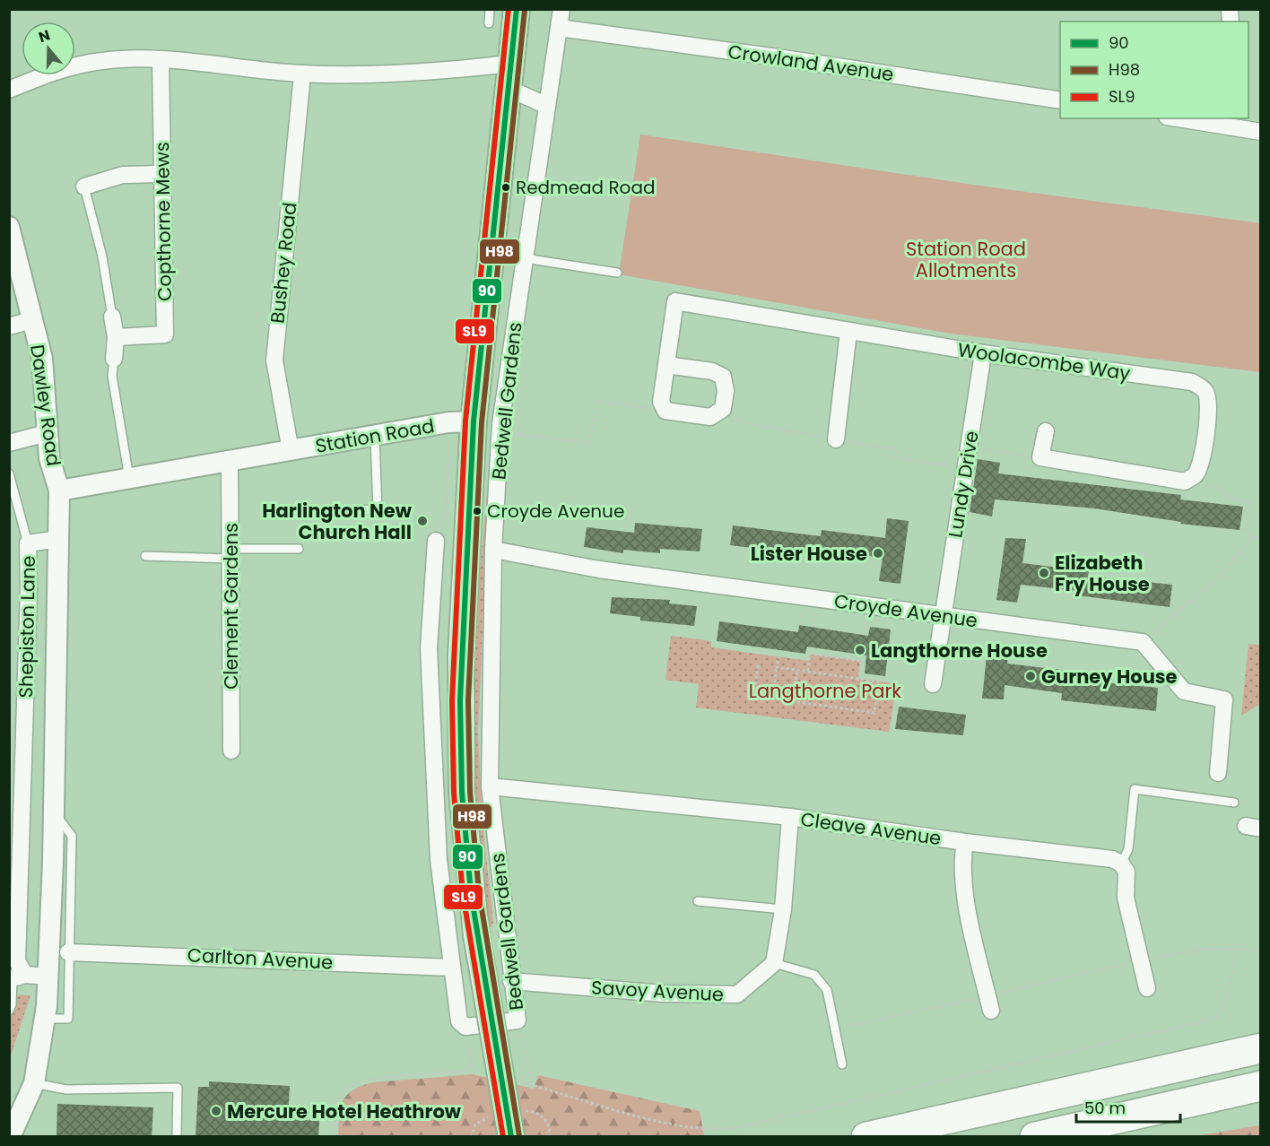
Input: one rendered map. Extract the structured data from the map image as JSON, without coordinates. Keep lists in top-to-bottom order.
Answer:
{
  "streets": {
    "street": [
      "Crowland Avenue",
      "Copthorne Mews",
      "Bushey Road",
      "Woolacombe Way",
      "Bedwell Gardens",
      "Dawley Road",
      "Station Road",
      "Lundy Drive",
      "Clement Gardens",
      "Croyde Avenue",
      "Shepiston Lane",
      "Cleave Avenue",
      "Carlton Avenue",
      "Savoy Avenue"
    ]
  },
  "crossings": [
    ["Crowland Avenue", "Bedwell Gardens"],
    ["Bushey Road", "Station Road"],
    ["Woolacombe Way", "Lundy Drive"],
    ["Bedwell Gardens", "Croyde Avenue"],
    ["Bedwell Gardens", "Cleave Avenue"],
    ["Bedwell Gardens", "Savoy Avenue"],
    ["Dawley Road", "Station Road"],
    ["Dawley Road", "Shepiston Lane"],
    ["Station Road", "Clement Gardens"],
    ["Station Road", "Shepiston Lane"],
    ["Lundy Drive", "Croyde Avenue"]
  ],
  "parks": ["Station Road Allotments", "Langthorne Park"],
  "places": [
    "Redmead Road",
    "Croyde Avenue",
    "Harlington New Church Hall",
    "Lister House",
    "Elizabeth Fry House",
    "Langthorne House",
    "Gurney House",
    "Mercure Hotel Heathrow"
  ],
  "lines": ["transit line 90", "transit line SL9", "transit line H98"],
  "legend": ["90", "H98", "SL9"],
  "scale_bar": "50 m",
  "north": "top"
}
